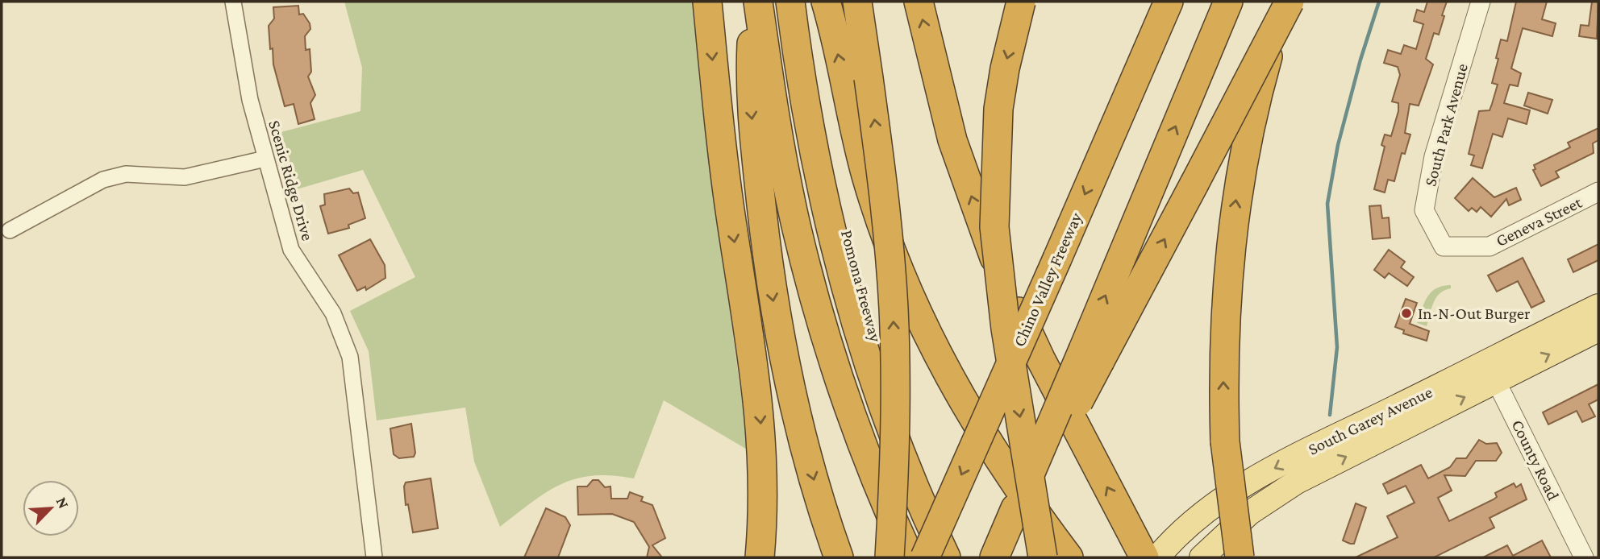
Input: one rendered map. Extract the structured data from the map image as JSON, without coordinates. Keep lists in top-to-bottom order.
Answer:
{
  "streets": {
    "highway": ["Chino Valley Freeway", "Pomona Freeway"],
    "main road": ["South Garey Avenue"],
    "street": [
      "South Park Avenue",
      "Scenic Ridge Drive",
      "Geneva Street",
      "County Road"
    ]
  },
  "crossings": [
    ["South Park Avenue", "Geneva Street"],
    ["South Garey Avenue", "County Road"]
  ],
  "places": ["In-N-Out Burger"],
  "north": "top right"
}
